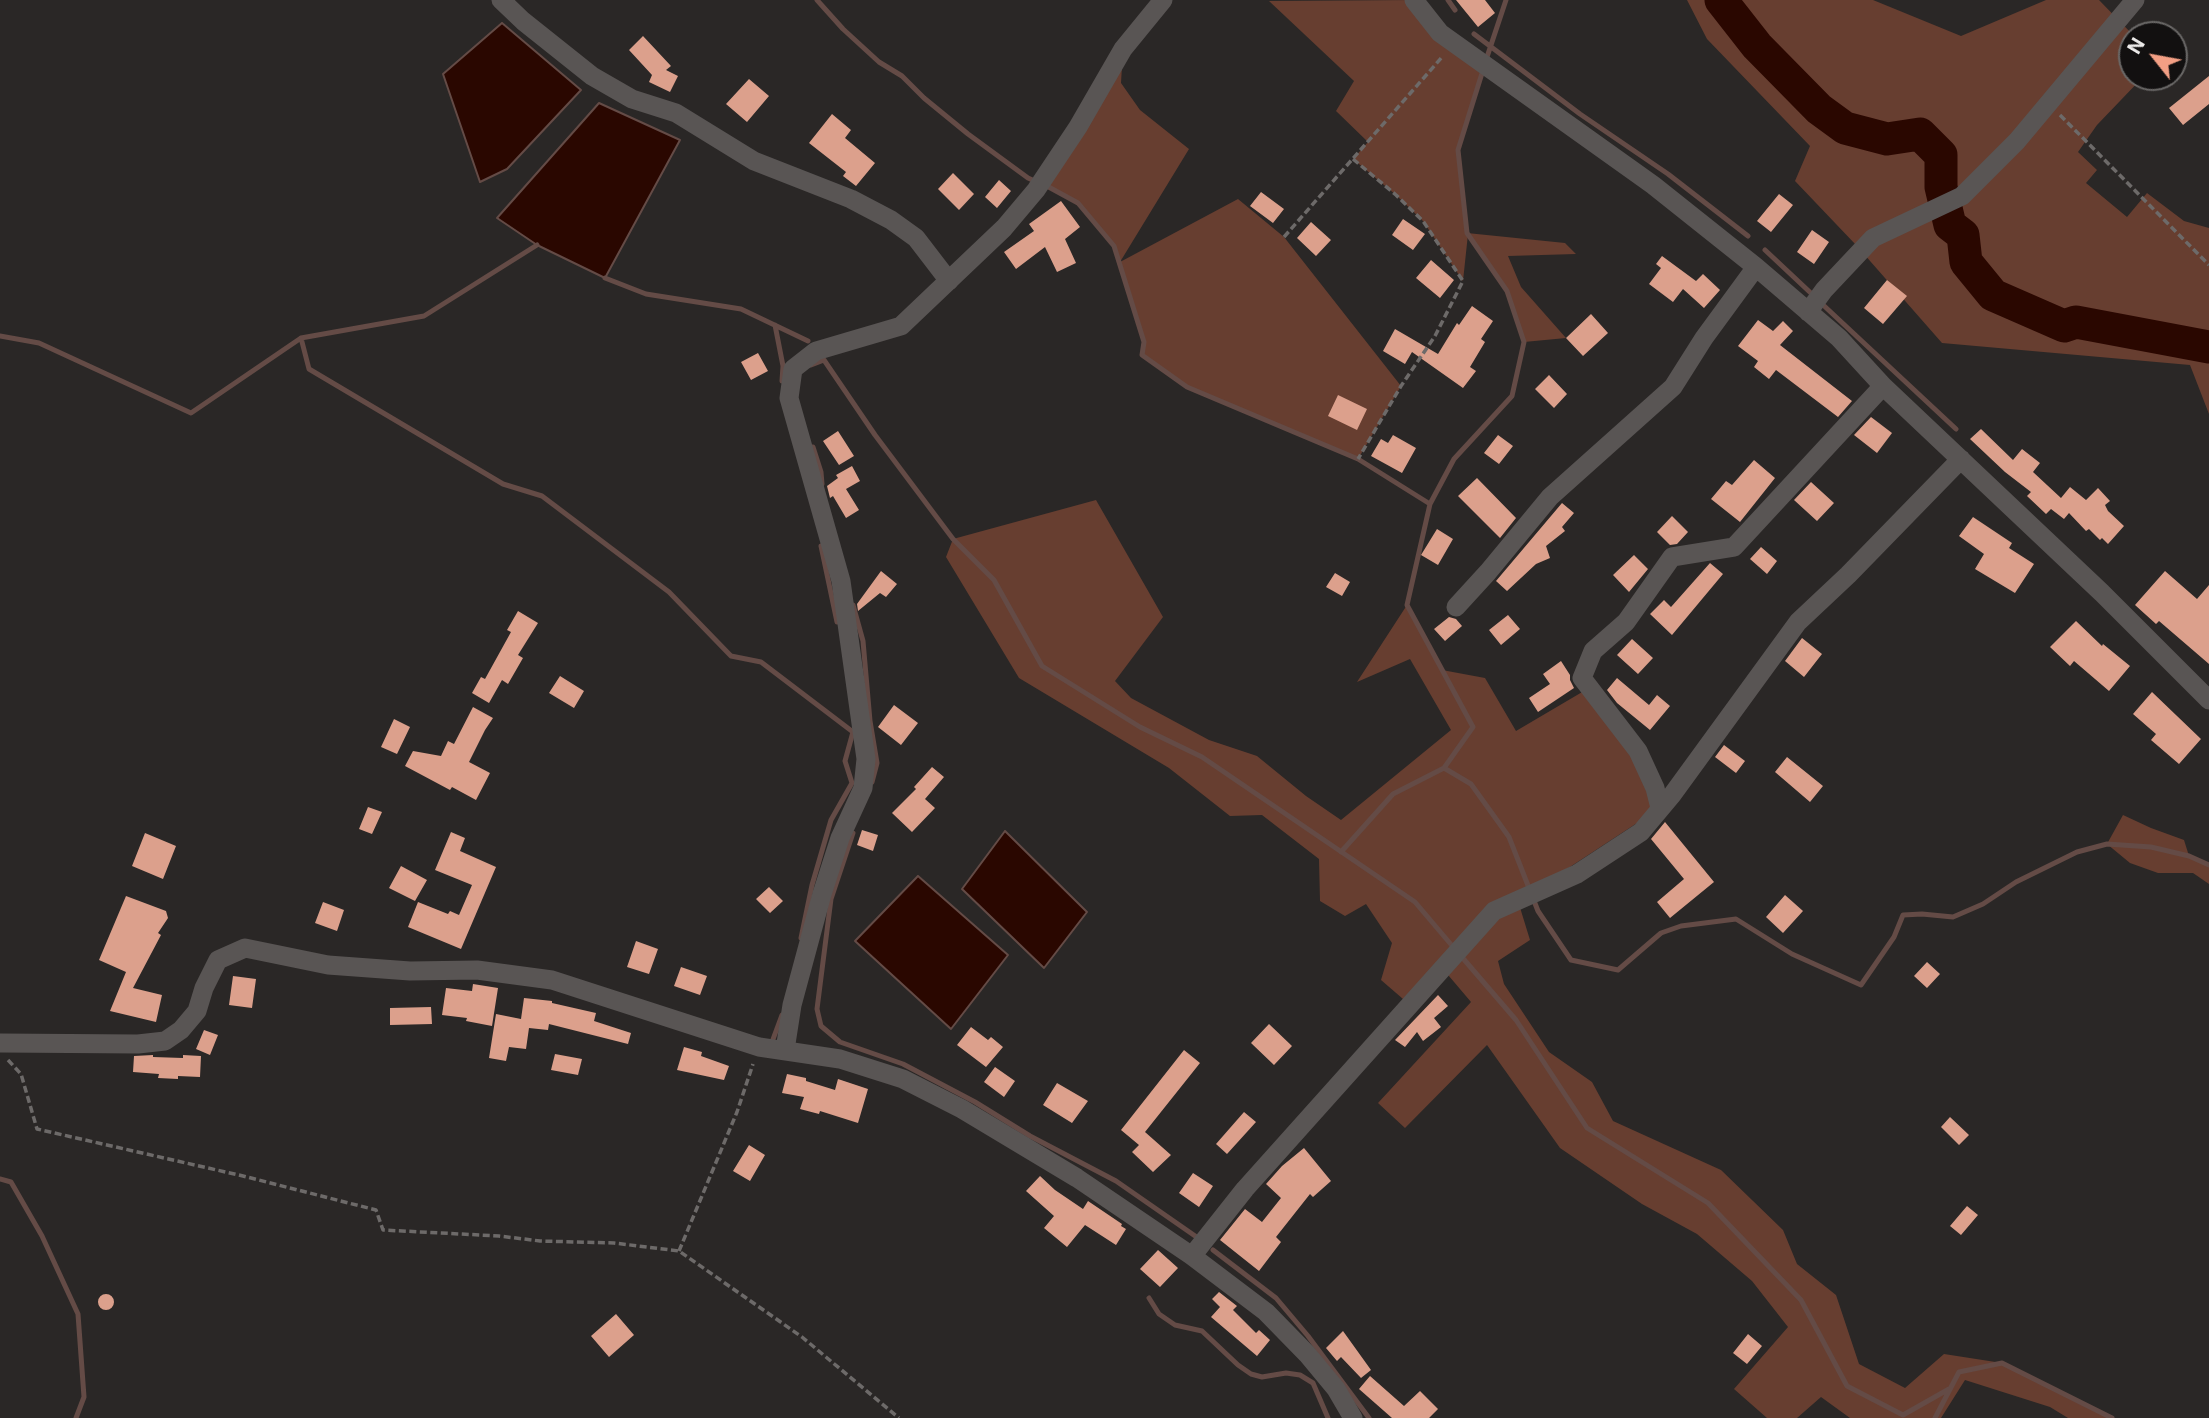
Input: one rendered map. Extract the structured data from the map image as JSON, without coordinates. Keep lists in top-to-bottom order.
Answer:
{
  "north": "top left"
}
